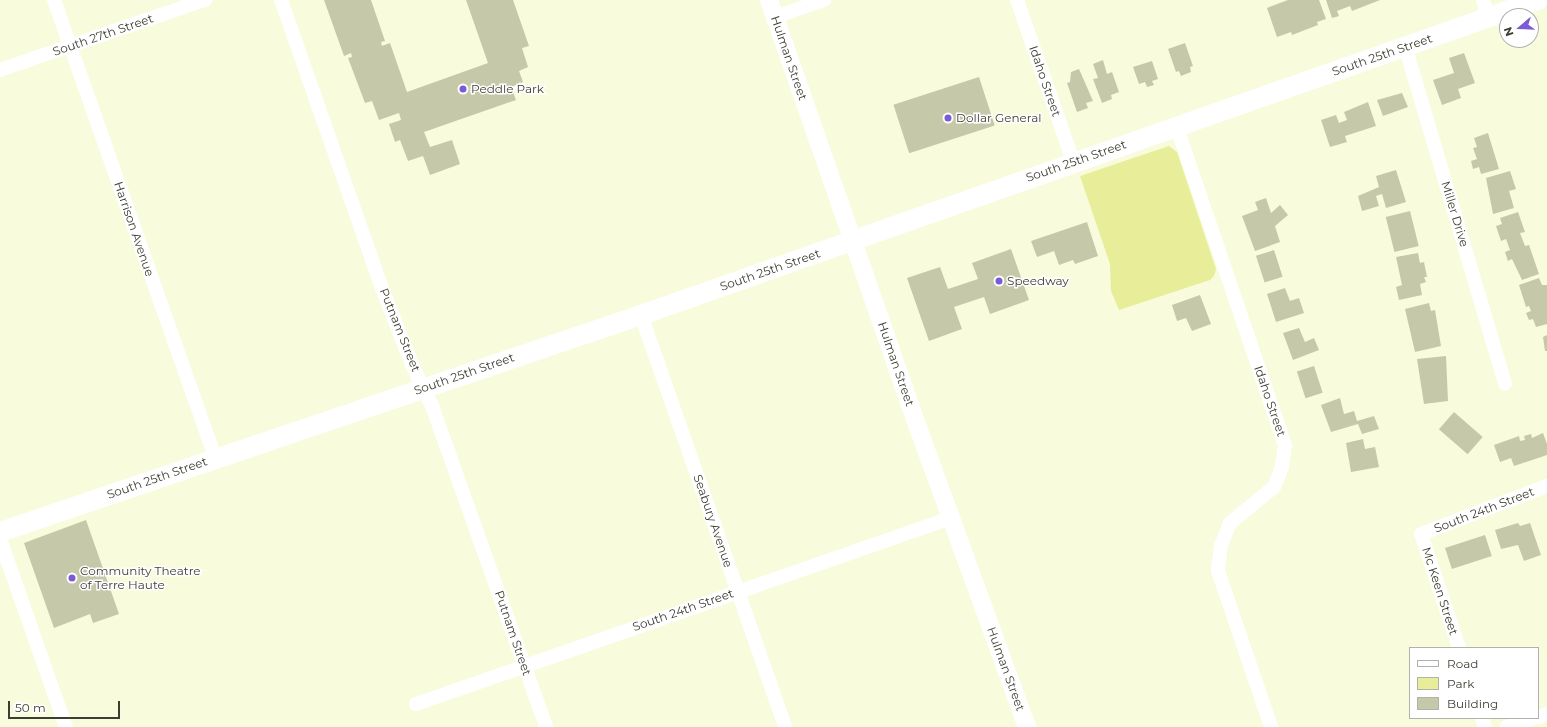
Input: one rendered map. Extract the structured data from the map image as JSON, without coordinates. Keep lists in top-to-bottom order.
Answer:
{
  "streets": {
    "main road": ["South 25th Street"],
    "street": [
      "South 27th Street",
      "Hulman Street",
      "Idaho Street",
      "Miller Drive",
      "Harrison Avenue",
      "Putnam Street",
      "South 24th Street",
      "Seabury Avenue",
      "Mc Keen Street"
    ]
  },
  "crossings": [
    ["South 27th Street", "Harrison Avenue"],
    ["South 25th Street", "Hulman Street"],
    ["South 25th Street", "Idaho Street"],
    ["South 25th Street", "Miller Drive"],
    ["South 25th Street", "Harrison Avenue"],
    ["South 25th Street", "Putnam Street"],
    ["South 25th Street", "Seabury Avenue"],
    ["Hulman Street", "South 24th Street"],
    ["Putnam Street", "South 24th Street"],
    ["South 24th Street", "Seabury Avenue"],
    ["South 24th Street", "Mc Keen Street"]
  ],
  "places": [
    "Peddle Park",
    "Dollar General",
    "Speedway",
    "Community Theatre of Terre Haute"
  ],
  "legend": ["Road", "Park", "Building"],
  "scale_bar": "50 m",
  "north": "left"
}
